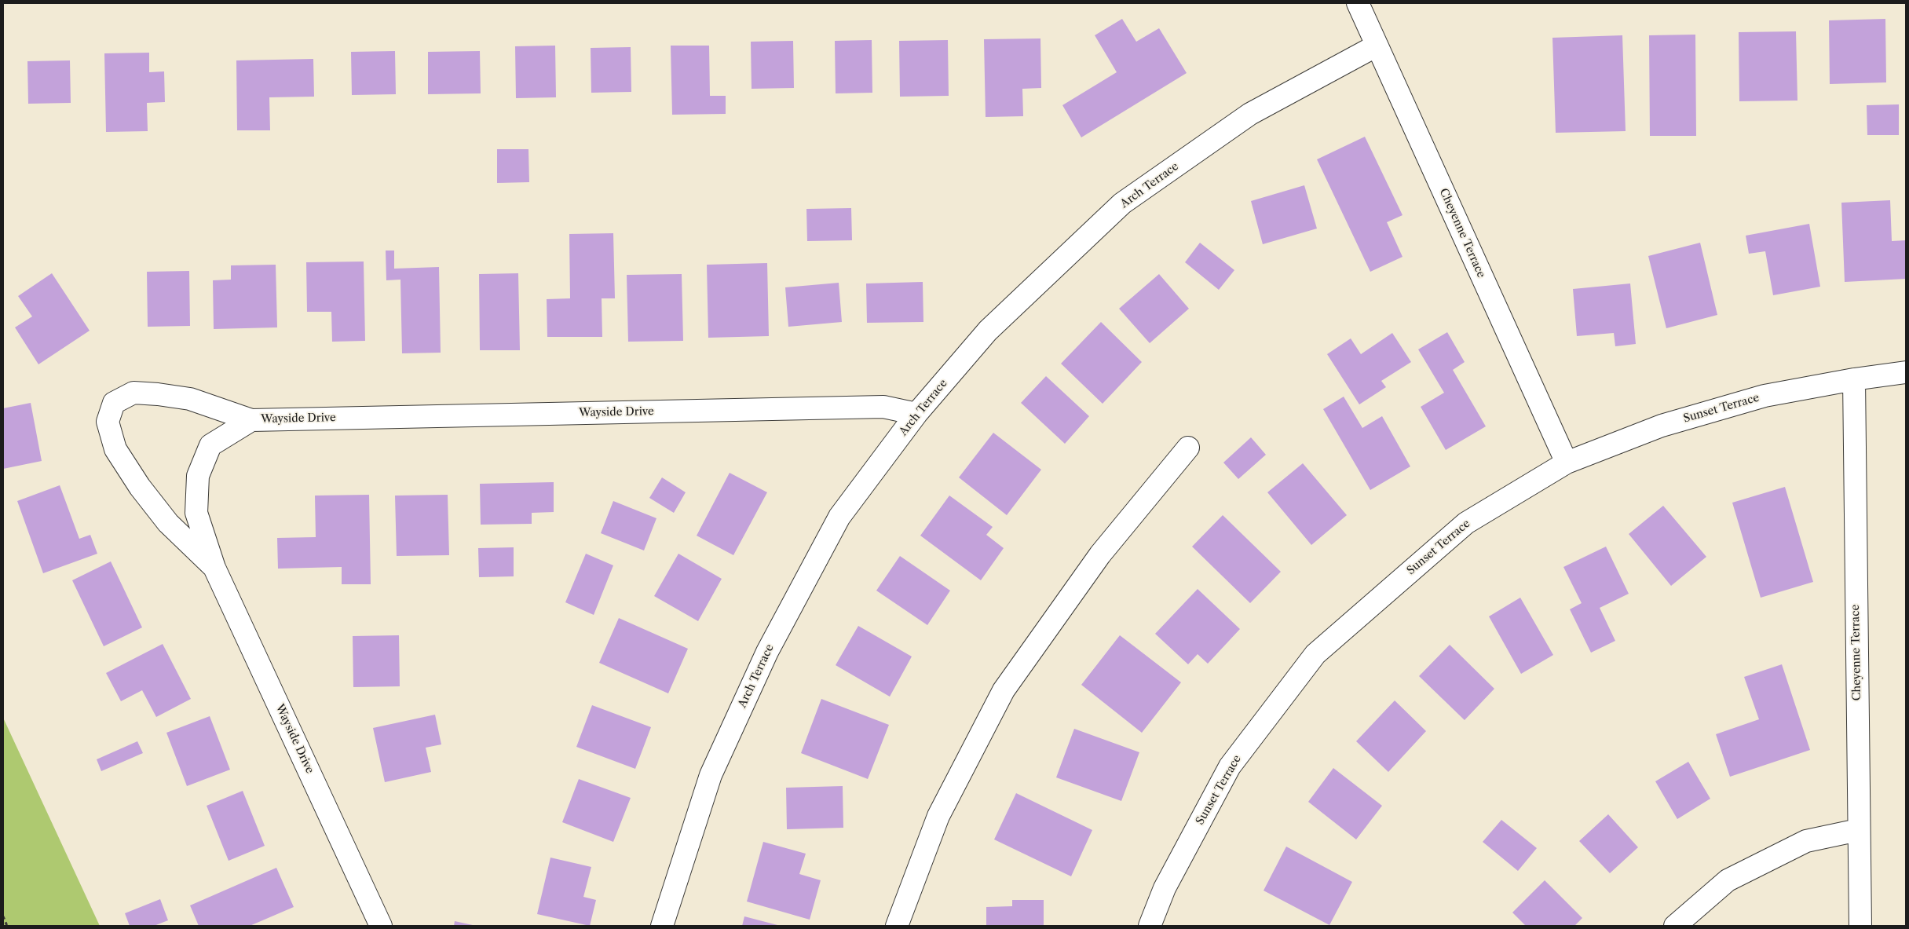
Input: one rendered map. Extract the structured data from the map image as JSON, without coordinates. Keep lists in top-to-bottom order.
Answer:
{
  "streets": {
    "street": [
      "Arch Terrace",
      "Cheyenne Terrace",
      "Sunset Terrace",
      "Wayside Drive"
    ]
  },
  "crossings": [
    ["Arch Terrace", "Cheyenne Terrace"],
    ["Arch Terrace", "Wayside Drive"],
    ["Cheyenne Terrace", "Sunset Terrace"]
  ]
}
